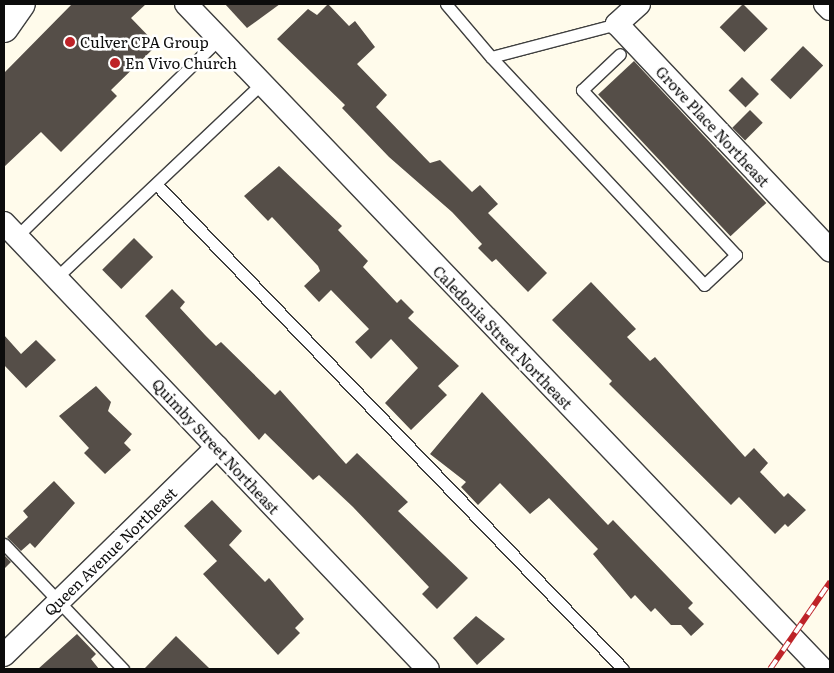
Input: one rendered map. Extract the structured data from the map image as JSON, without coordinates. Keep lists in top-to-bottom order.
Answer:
{
  "streets": {
    "street": [
      "Grove Place Northeast",
      "Caledonia Street Northeast",
      "Quimby Street Northeast",
      "Queen Avenue Northeast"
    ]
  },
  "crossings": [
    ["Quimby Street Northeast", "Queen Avenue Northeast"]
  ],
  "places": ["Culver CPA Group", "En Vivo Church"]
}
